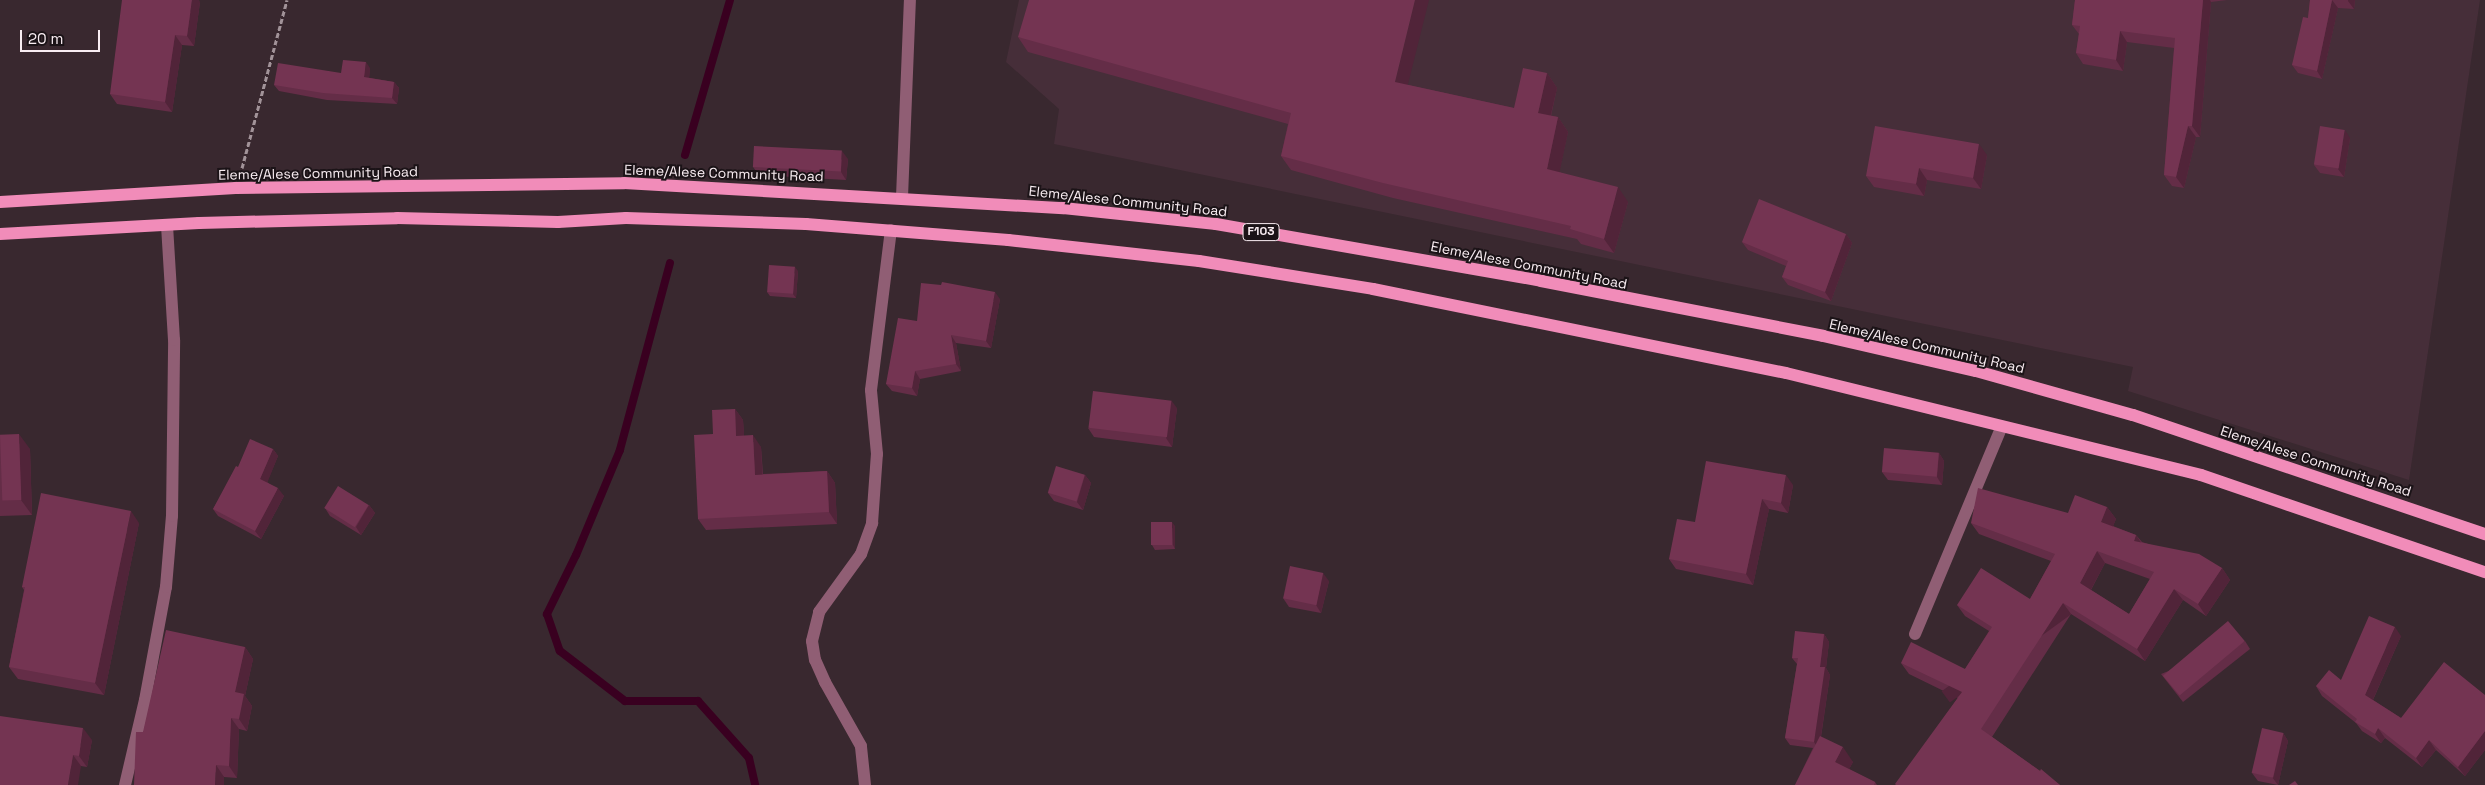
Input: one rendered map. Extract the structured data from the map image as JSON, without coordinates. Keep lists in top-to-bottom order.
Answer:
{
  "streets": {
    "main road": ["Eleme/Alese Community Road", "F103"]
  },
  "scale_bar": "20 m"
}
